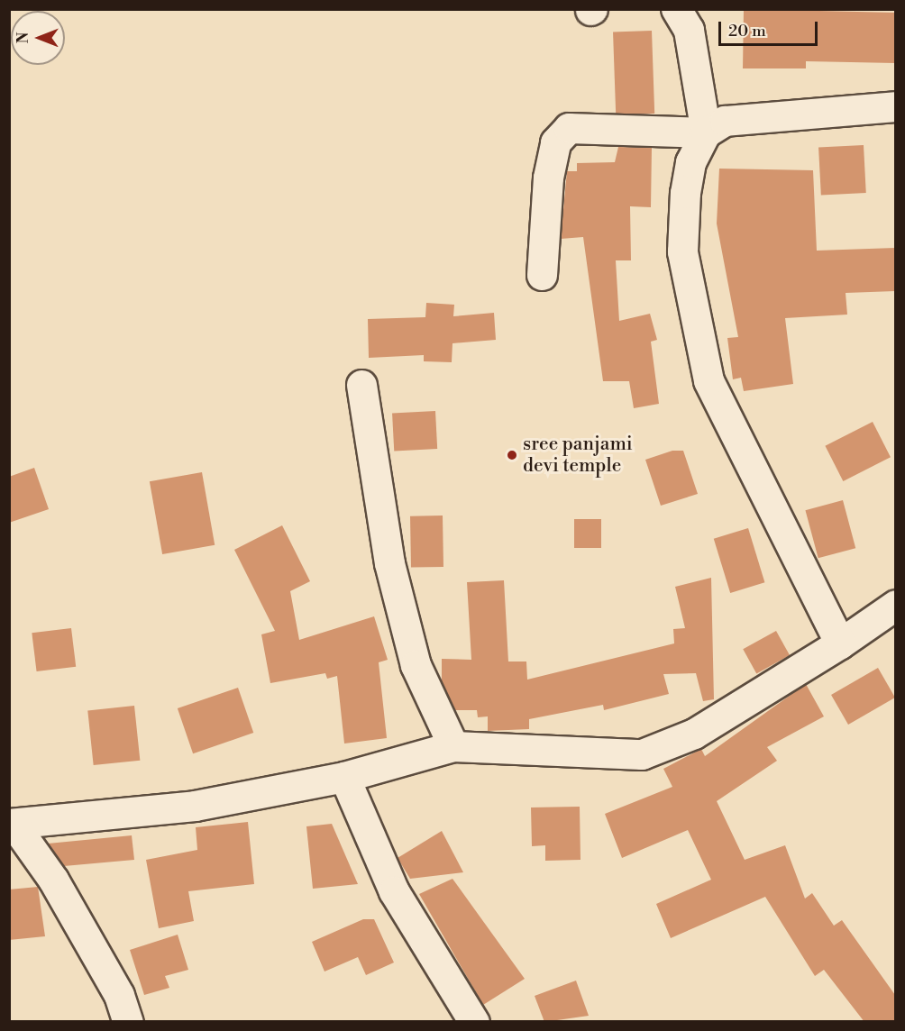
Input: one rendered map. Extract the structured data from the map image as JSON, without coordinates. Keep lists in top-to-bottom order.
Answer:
{
  "places": ["sree panjami devi temple"],
  "scale_bar": "20 m",
  "north": "left"
}
